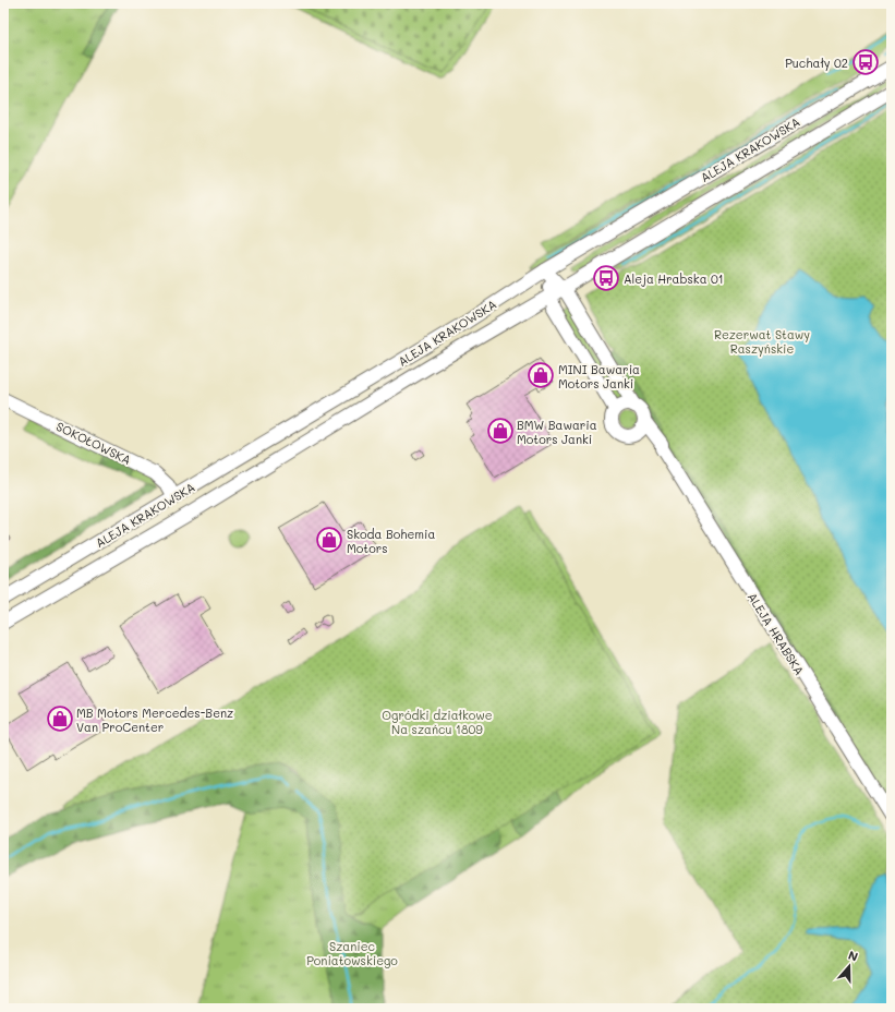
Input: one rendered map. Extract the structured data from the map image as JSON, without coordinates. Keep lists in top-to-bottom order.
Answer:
{
  "streets": {
    "main road": ["ALEJA KRAKOWSKA", "SOKOŁOWSKA", "ALEJA HRABSKA"]
  },
  "crossings": [
    ["ALEJA KRAKOWSKA", "SOKOŁOWSKA"]
  ],
  "parks": ["Rezerwat Stawy Raszyńskie", "Ogródki działkowe Na szańcu 1809", "Szaniec Poniatowskiego"],
  "places": {
    "bus stop": ["Puchały 02", "Aleja Hrabska 01"],
    "shop": [
      "MINI Bawaria Motors Janki",
      "BMW Bawaria Motors Janki",
      "Skoda Bohemia Motors",
      "MB Motors Mercedes-Benz Van ProCenter"
    ]
  },
  "north": "top"
}
